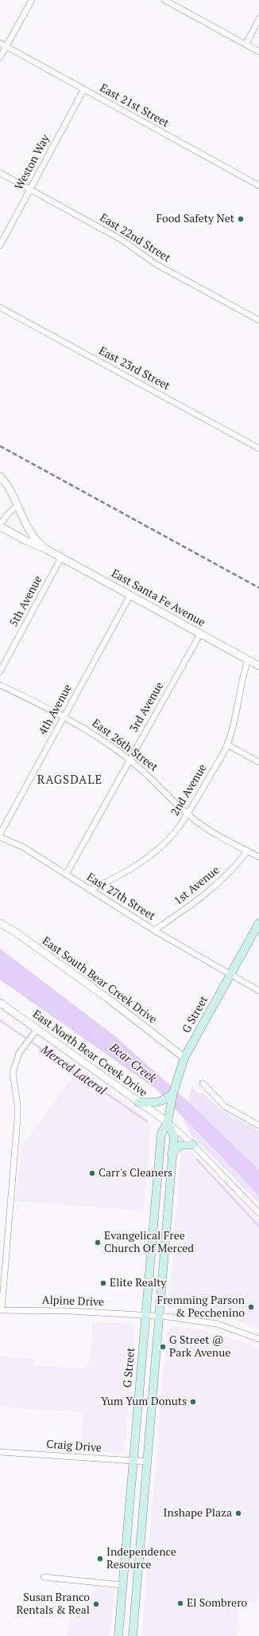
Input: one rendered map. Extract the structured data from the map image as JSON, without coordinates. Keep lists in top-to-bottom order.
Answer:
{
  "streets": {
    "main road": ["G Street"],
    "street": [
      "East 21st Street",
      "Weston Way",
      "East 22nd Street",
      "East 23rd Street",
      "East Santa Fe Avenue",
      "5th Avenue",
      "3rd Avenue",
      "4th Avenue",
      "East 26th Street",
      "2nd Avenue",
      "1st Avenue",
      "East 27th Street",
      "East South Bear Creek Drive",
      "East North Bear Creek Drive",
      "Alpine Drive",
      "Craig Drive"
    ]
  },
  "crossings": [
    ["East 21st Street", "Weston Way"],
    ["Weston Way", "East 22nd Street"],
    ["East Santa Fe Avenue", "5th Avenue"],
    ["East Santa Fe Avenue", "3rd Avenue"],
    ["East Santa Fe Avenue", "4th Avenue"],
    ["East Santa Fe Avenue", "2nd Avenue"],
    ["3rd Avenue", "East 26th Street"],
    ["3rd Avenue", "East 27th Street"],
    ["4th Avenue", "East 26th Street"],
    ["East 26th Street", "2nd Avenue"],
    ["East 26th Street", "1st Avenue"],
    ["2nd Avenue", "East 27th Street"],
    ["1st Avenue", "East 27th Street"],
    ["East 27th Street", "G Street"],
    ["East South Bear Creek Drive", "G Street"],
    ["G Street", "East North Bear Creek Drive"],
    ["G Street", "Alpine Drive"],
    ["G Street", "Craig Drive"]
  ],
  "districts": ["RAGSDALE"],
  "water": ["Bear Creek", "Merced Lateral"],
  "places": [
    "Food Safety Net",
    "Carr's Cleaners",
    "Evangelical Free Church Of Merced",
    "Elite Realty",
    "Fremming Parson & Pecchenino",
    "G Street @ Park Avenue",
    "Yum Yum Donuts",
    "Inshape Plaza",
    "Independence Resource",
    "El Sombrero",
    "Susan Branco Rentals & Real"
  ]
}
